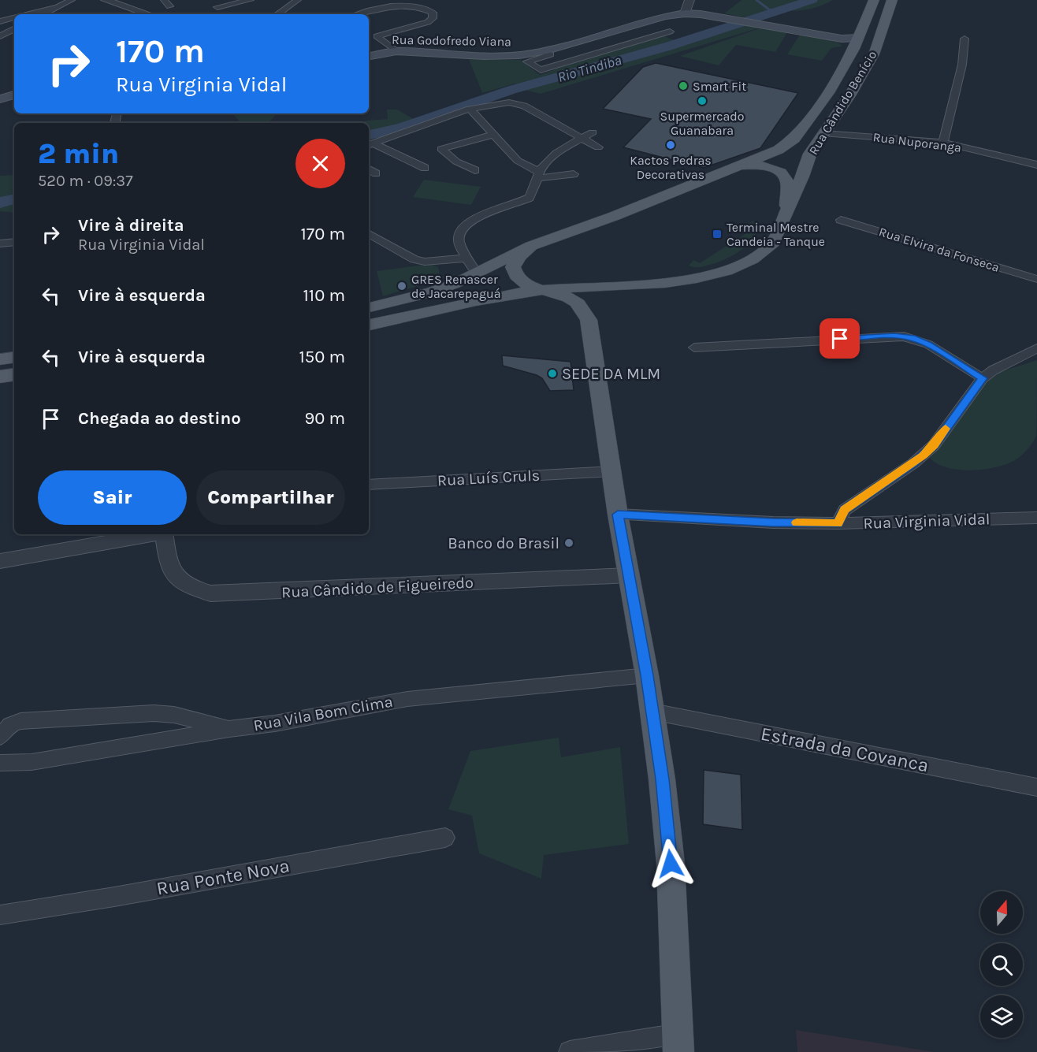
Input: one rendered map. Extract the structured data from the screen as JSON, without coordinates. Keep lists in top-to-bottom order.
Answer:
{
  "streets": {
    "main road": ["Rua Godofredo Viana", "Rua Cândido Benício"],
    "street": [
      "Rua Nuporanga",
      "Rua Elvira da Fonseca",
      "Rua Luís Cruls",
      "Rua Virginia Vidal",
      "Rua Cândido de Figueiredo",
      "Rua Vila Bom Clima",
      "Estrada da Covanca",
      "Rua Ponte Nova"
    ]
  },
  "crossings": [
    ["Rua Godofredo Viana", "Rua Cândido Benício"],
    ["Rua Cândido Benício", "Rua Nuporanga"]
  ],
  "water": ["Rio Tindiba"],
  "places": {
    "other": [
      "Smart Fit",
      "Supermercado Guanabara",
      "Kactos Pedras Decorativas",
      "GRES Renascer de Jacarepaguá",
      "SEDE DA MLM",
      "Banco do Brasil"
    ],
    "transit": ["Terminal Mestre Candeia - Tanque"]
  },
  "north": "top",
  "page": {
    "turn": ["170 m", "Rua Virginia Vidal"],
    "heading": ["2 min", "520 m · 09:37"],
    "list": [
      {
        "name": "Vire à direita",
        "note": "Rua Virginia Vidal",
        "value": "170 m"
      },
      {
        "name": "Vire à esquerda",
        "value": "110 m"
      },
      {
        "name": "Vire à esquerda",
        "value": "150 m"
      },
      {
        "name": "Chegada ao destino",
        "value": "90 m"
      }
    ],
    "buttons": ["Sair", "Compartilhar"]
  }
}
